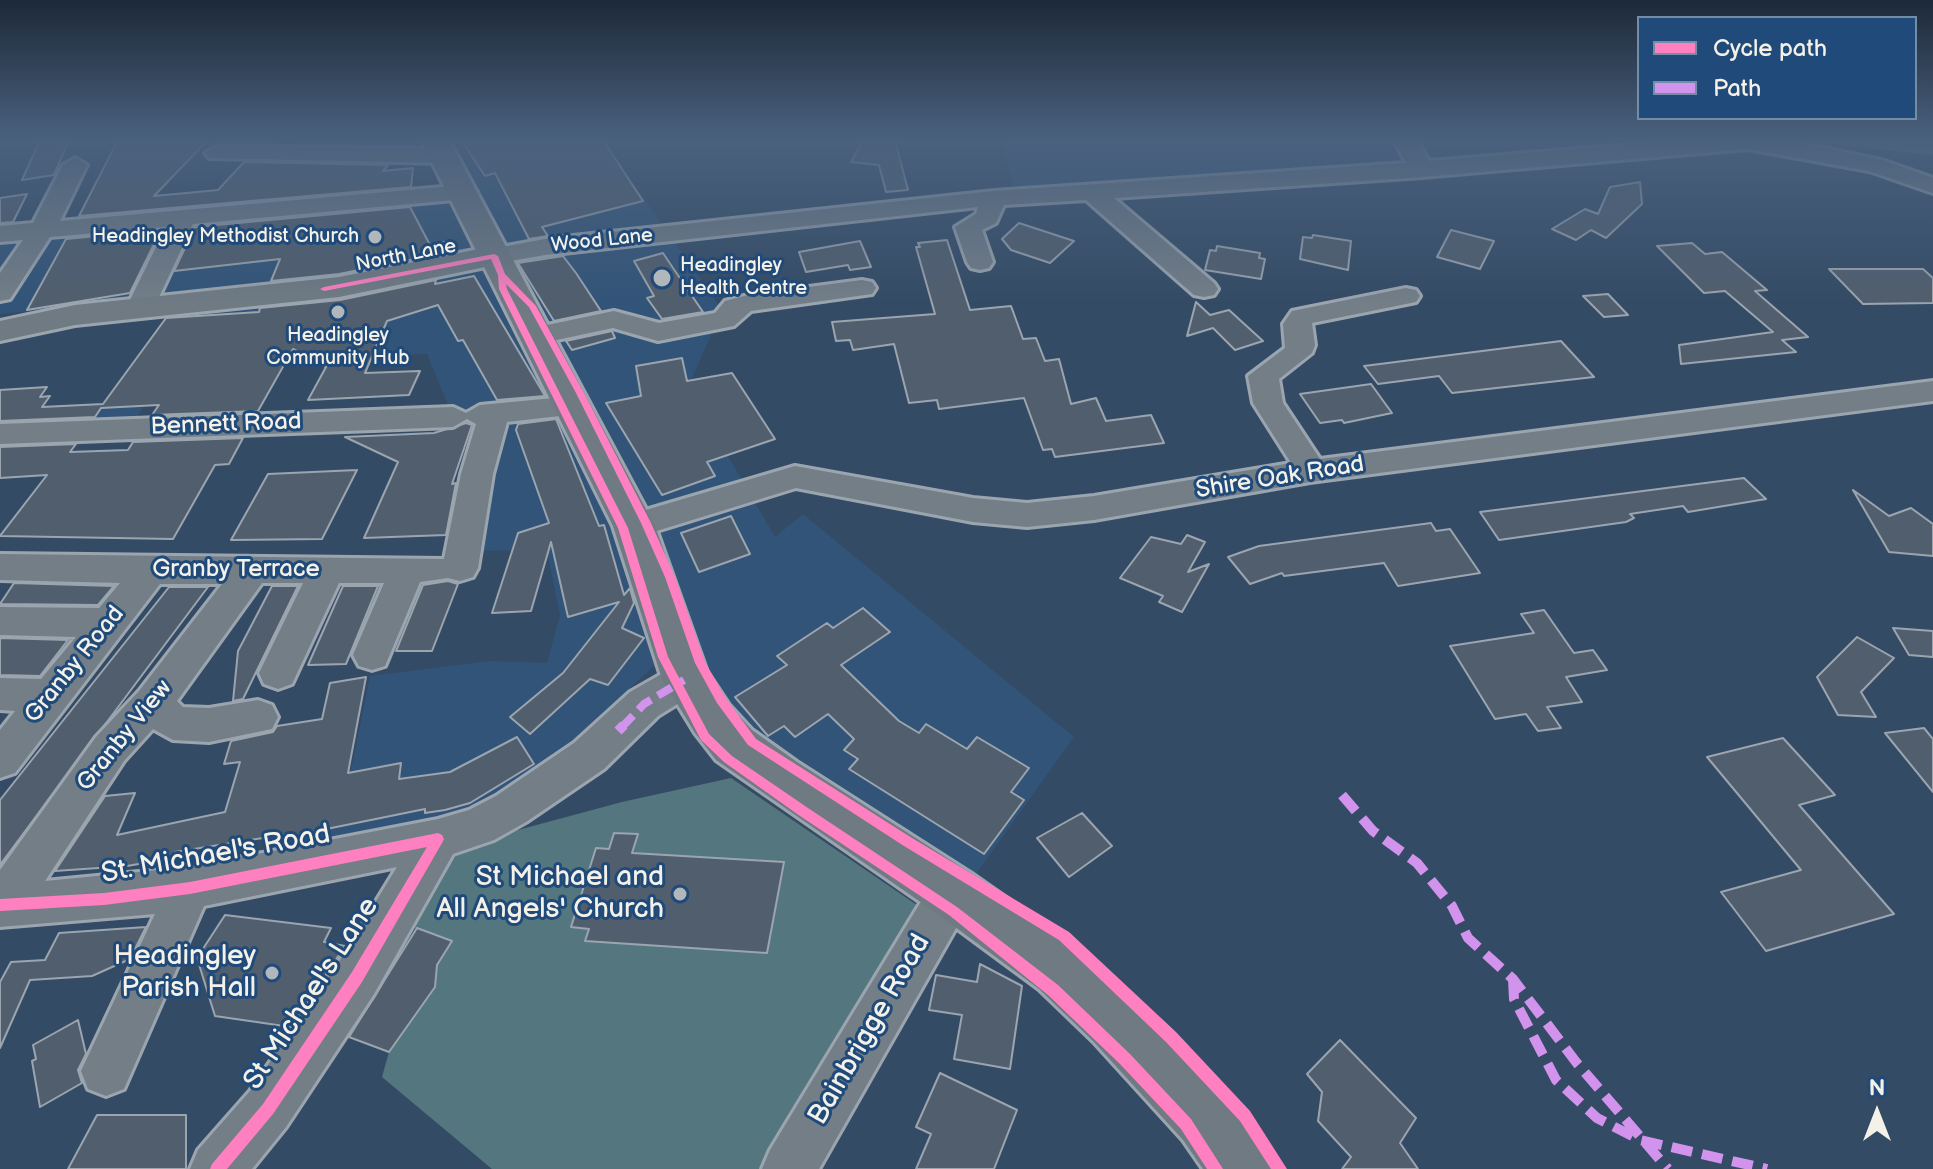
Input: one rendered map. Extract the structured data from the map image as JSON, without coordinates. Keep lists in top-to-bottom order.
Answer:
{
  "streets": {
    "main road": ["North Lane"],
    "street": [
      "Wood Lane",
      "Bennett Road",
      "Shire Oak Road",
      "Granby Terrace",
      "Granby Road",
      "Granby View",
      "St. Michael's Road",
      "St Michael's Lane",
      "Bainbrigge Road"
    ]
  },
  "crossings": [
    ["Wood Lane", "North Lane"],
    ["Granby Terrace", "Granby Road"],
    ["Granby Terrace", "Granby View"],
    ["Granby View", "St. Michael's Road"],
    ["St. Michael's Road", "St Michael's Lane"]
  ],
  "places": [
    "Headingley Methodist Church",
    "Headingley Health Centre",
    "Headingley Community Hub",
    "St Michael and All Angels' Church",
    "Headingley Parish Hall"
  ],
  "legend": ["Cycle path", "Path"],
  "north": "top"
}
